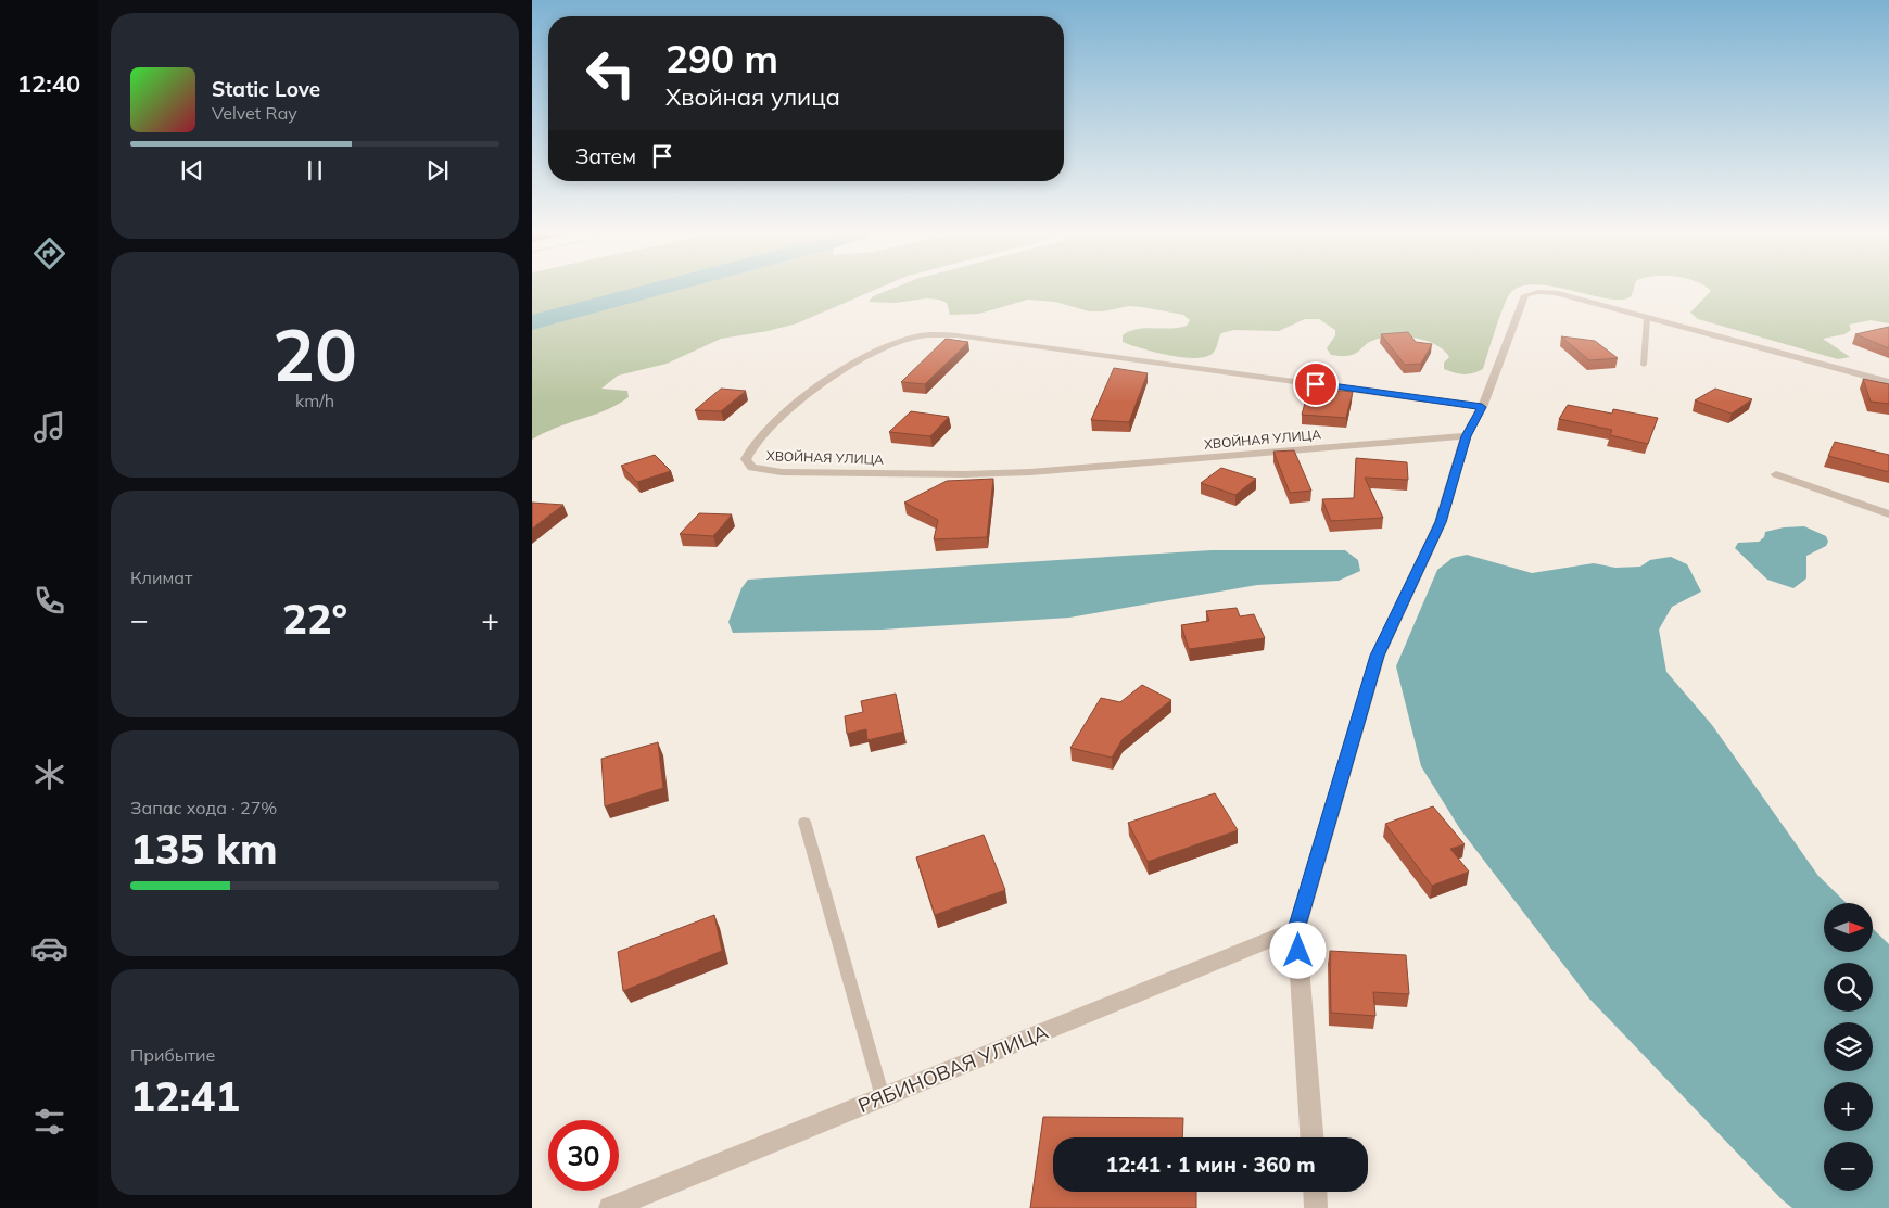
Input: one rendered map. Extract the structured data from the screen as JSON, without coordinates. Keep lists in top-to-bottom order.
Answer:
{
  "streets": {
    "street": ["ХВОЙНАЯ УЛИЦА", "РЯБИНОВАЯ УЛИЦА"]
  },
  "north": "right",
  "page": {
    "tabs": "12:40",
    "turn": ["290 m", "Хвойная улица"],
    "song": ["Static Love", "Velvet Ray"],
    "then": "Затем",
    "tile": [
      ["20", "km/h"],
      "Климат",
      ["Запас хода · 27%", "135 km"],
      ["Прибытие", "12:41"]
    ],
    "heat": ["−", "22°", "+"],
    "map_buttons": ["+", "−"],
    "limit": "30",
    "trip": "12:41 · 1 мин · 360 m"
  }
}
